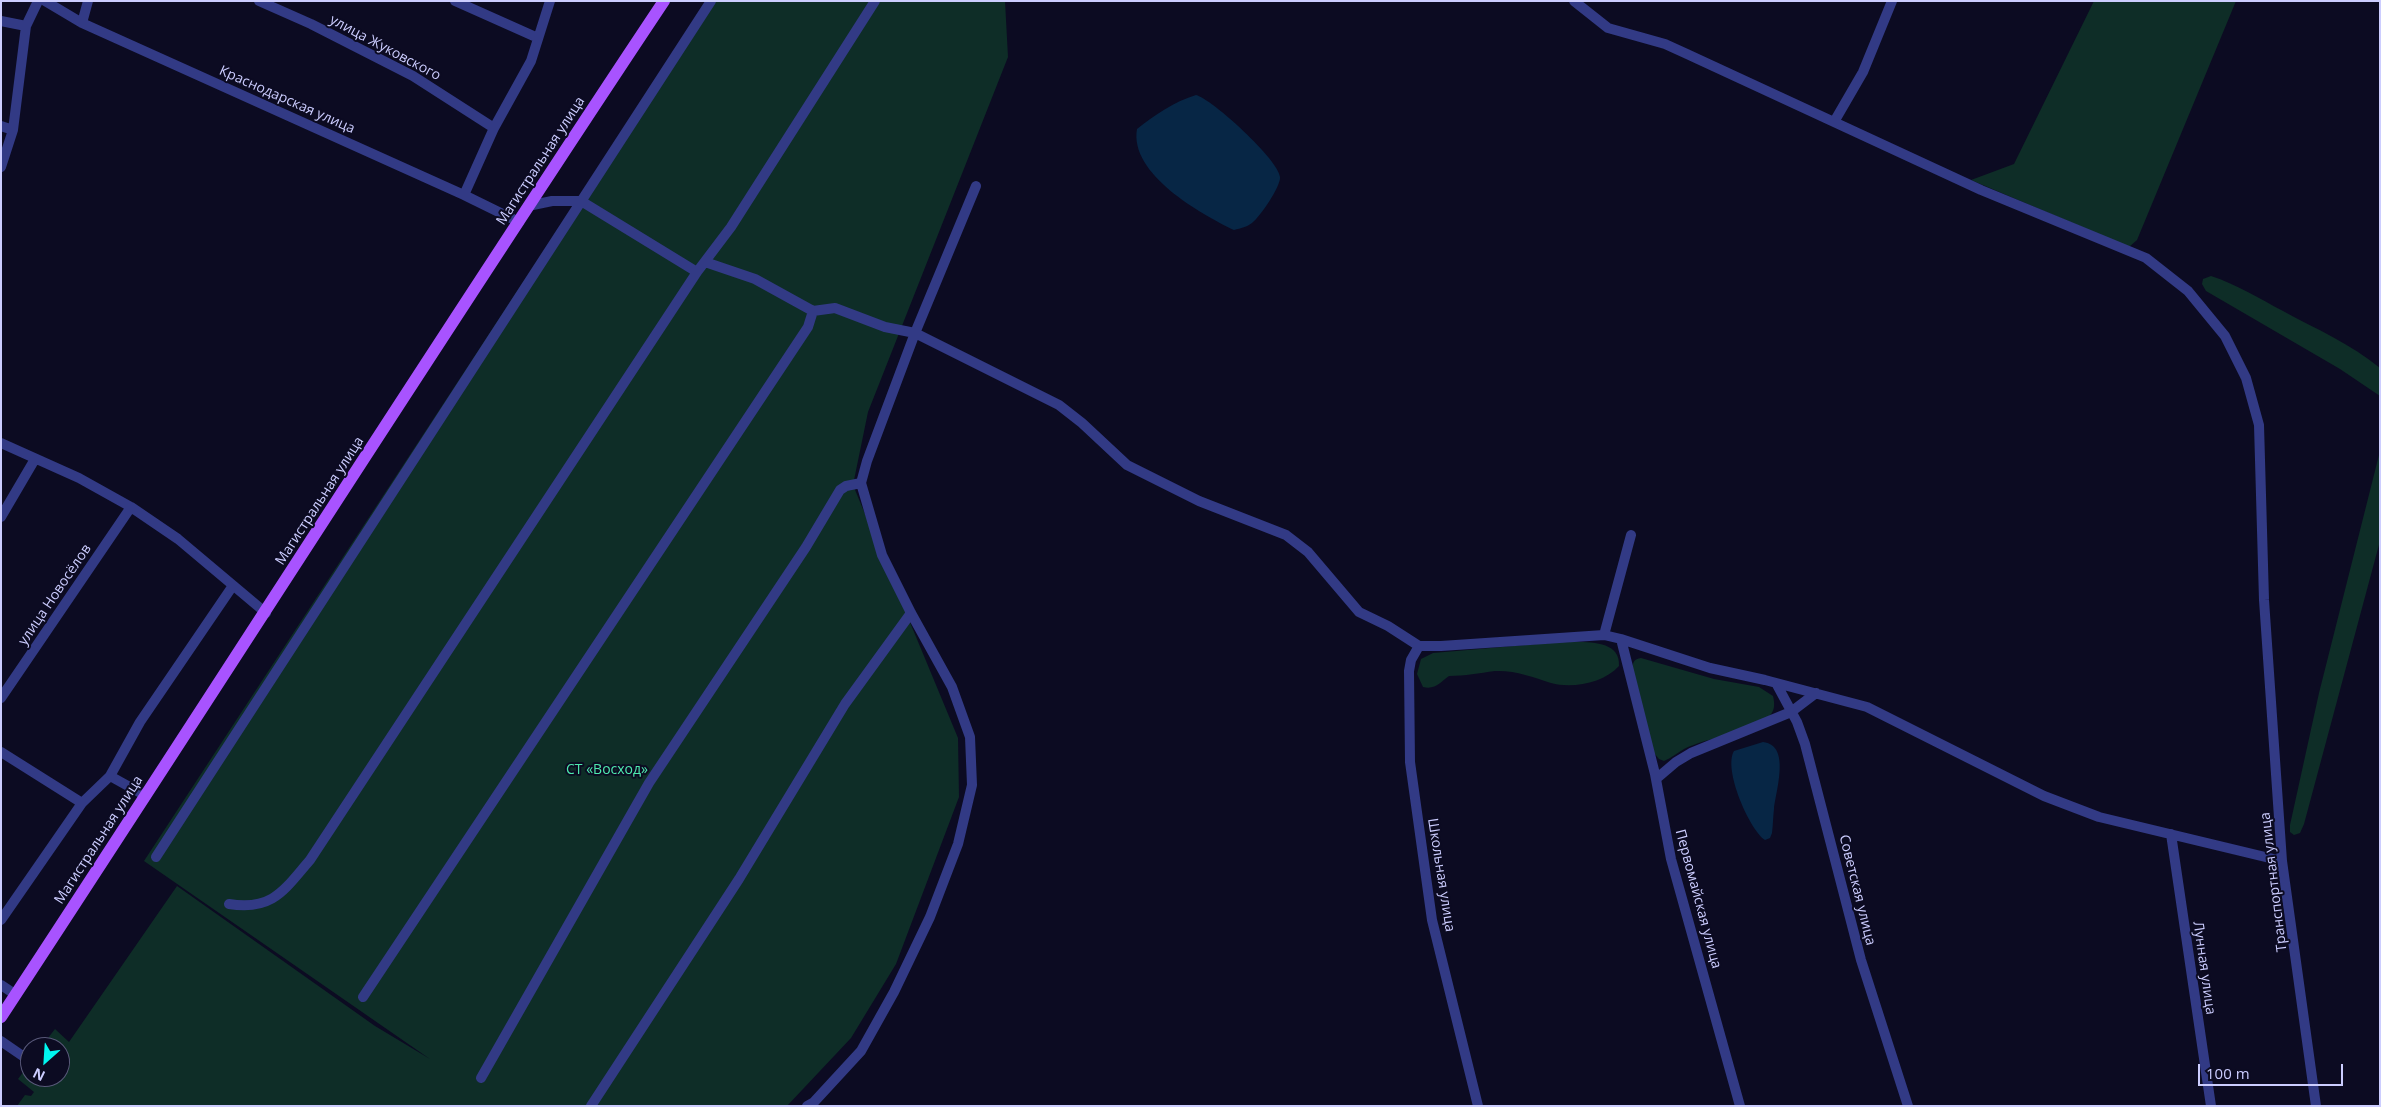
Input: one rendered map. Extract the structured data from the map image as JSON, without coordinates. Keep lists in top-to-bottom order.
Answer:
{
  "streets": {
    "main road": ["Магистральная улица"],
    "street": [
      "улица Жуковского",
      "Краснодарская улица",
      "улица Новосёлов",
      "Школьная улица",
      "Транспортная улица",
      "Советская улица",
      "Первомайская улица",
      "Лунная улица"
    ]
  },
  "crossings": [
    ["Краснодарская улица", "Магистральная улица"]
  ],
  "parks": ["СТ «Восход»"],
  "scale_bar": "100 m",
  "north": "bottom left"
}
